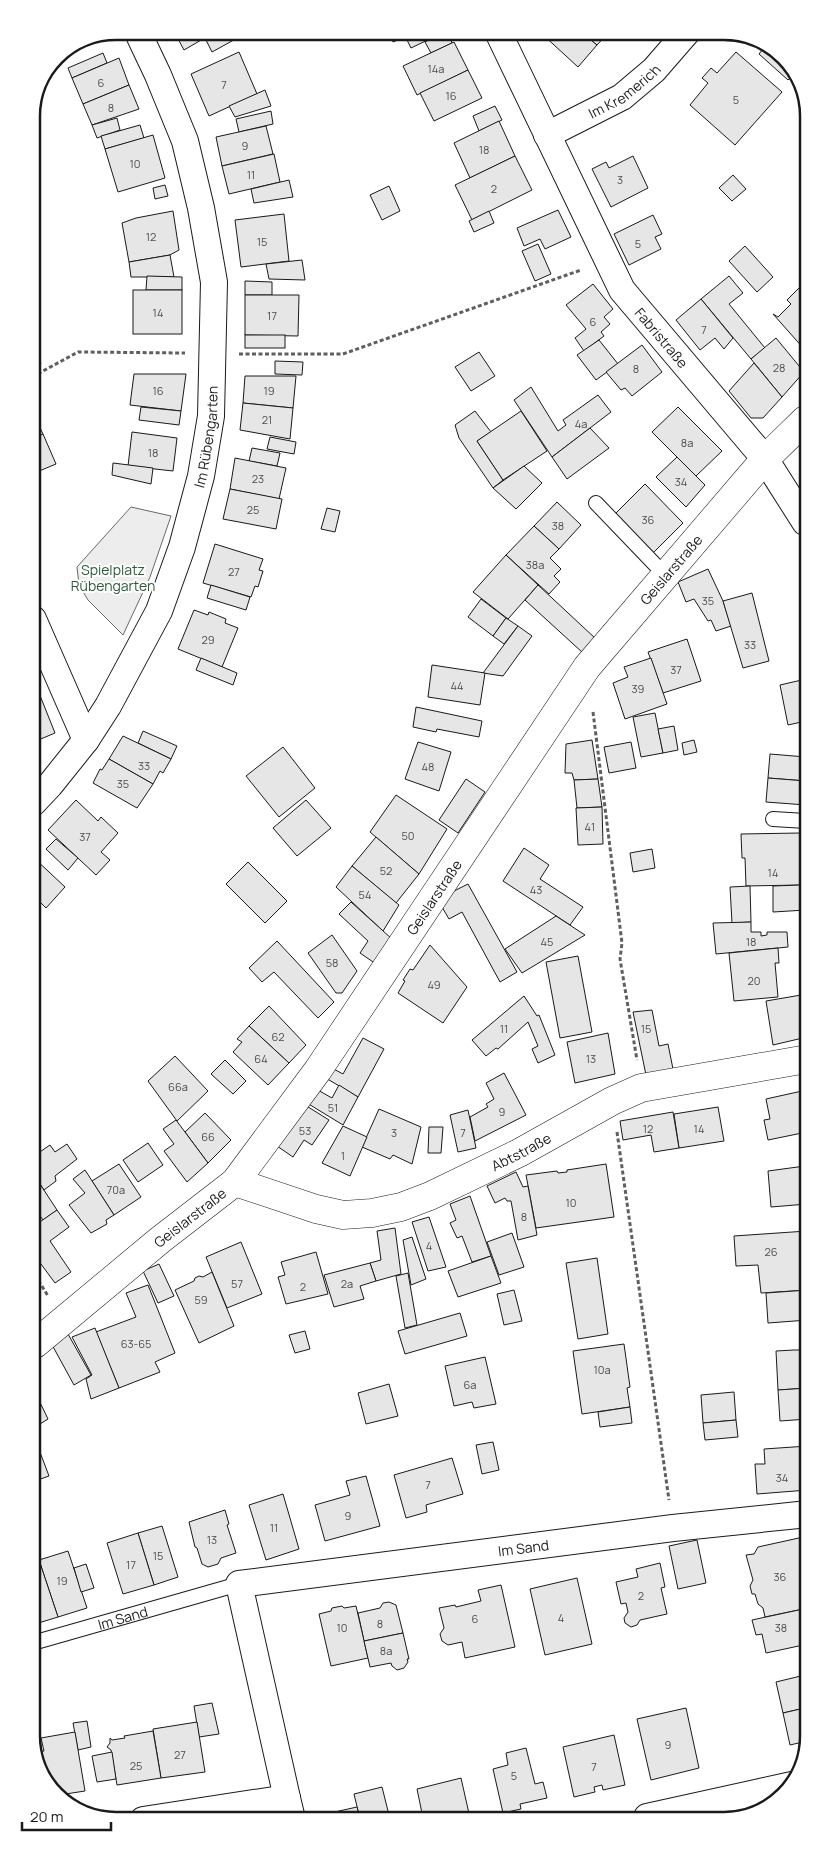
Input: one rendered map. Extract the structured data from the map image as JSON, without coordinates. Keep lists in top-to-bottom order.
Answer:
{
  "streets": {
    "street": [
      "Im Kremerich",
      "Fabristraße",
      "Im Rübengarten",
      "Geislarstraße",
      "Abtstraße",
      "Im Sand"
    ]
  },
  "crossings": [
    ["Im Kremerich", "Fabristraße"],
    ["Fabristraße", "Geislarstraße"],
    ["Geislarstraße", "Abtstraße"]
  ],
  "parks": ["Spielplatz Rübengarten"],
  "house_numbers": [
    "14a",
    "6",
    "7",
    "16",
    "5",
    "8",
    "9",
    "18",
    "10",
    "11",
    "3",
    "2",
    "12",
    "15",
    "5",
    "14",
    "17",
    "6",
    "7",
    "28",
    "8",
    "16",
    "19",
    "21",
    "4a",
    "8a",
    "18",
    "23",
    "34",
    "25",
    "36",
    "38",
    "38a",
    "27",
    "35",
    "29",
    "33",
    "37",
    "44",
    "39",
    "33",
    "48",
    "35",
    "41",
    "50",
    "37",
    "52",
    "14",
    "43",
    "54",
    "45",
    "18",
    "58",
    "20",
    "49",
    "11",
    "15",
    "62",
    "64",
    "13",
    "66a",
    "51",
    "9",
    "12",
    "14",
    "53",
    "3",
    "7",
    "66",
    "1",
    "70a",
    "10",
    "8",
    "4",
    "26",
    "57",
    "2a",
    "2",
    "59",
    "63-65",
    "10a",
    "6a",
    "34",
    "7",
    "9",
    "11",
    "13",
    "15",
    "17",
    "36",
    "19",
    "2",
    "4",
    "6",
    "8",
    "10",
    "38",
    "8a",
    "9",
    "27",
    "25",
    "7",
    "5"
  ],
  "scale_bar": "20 m"
}
